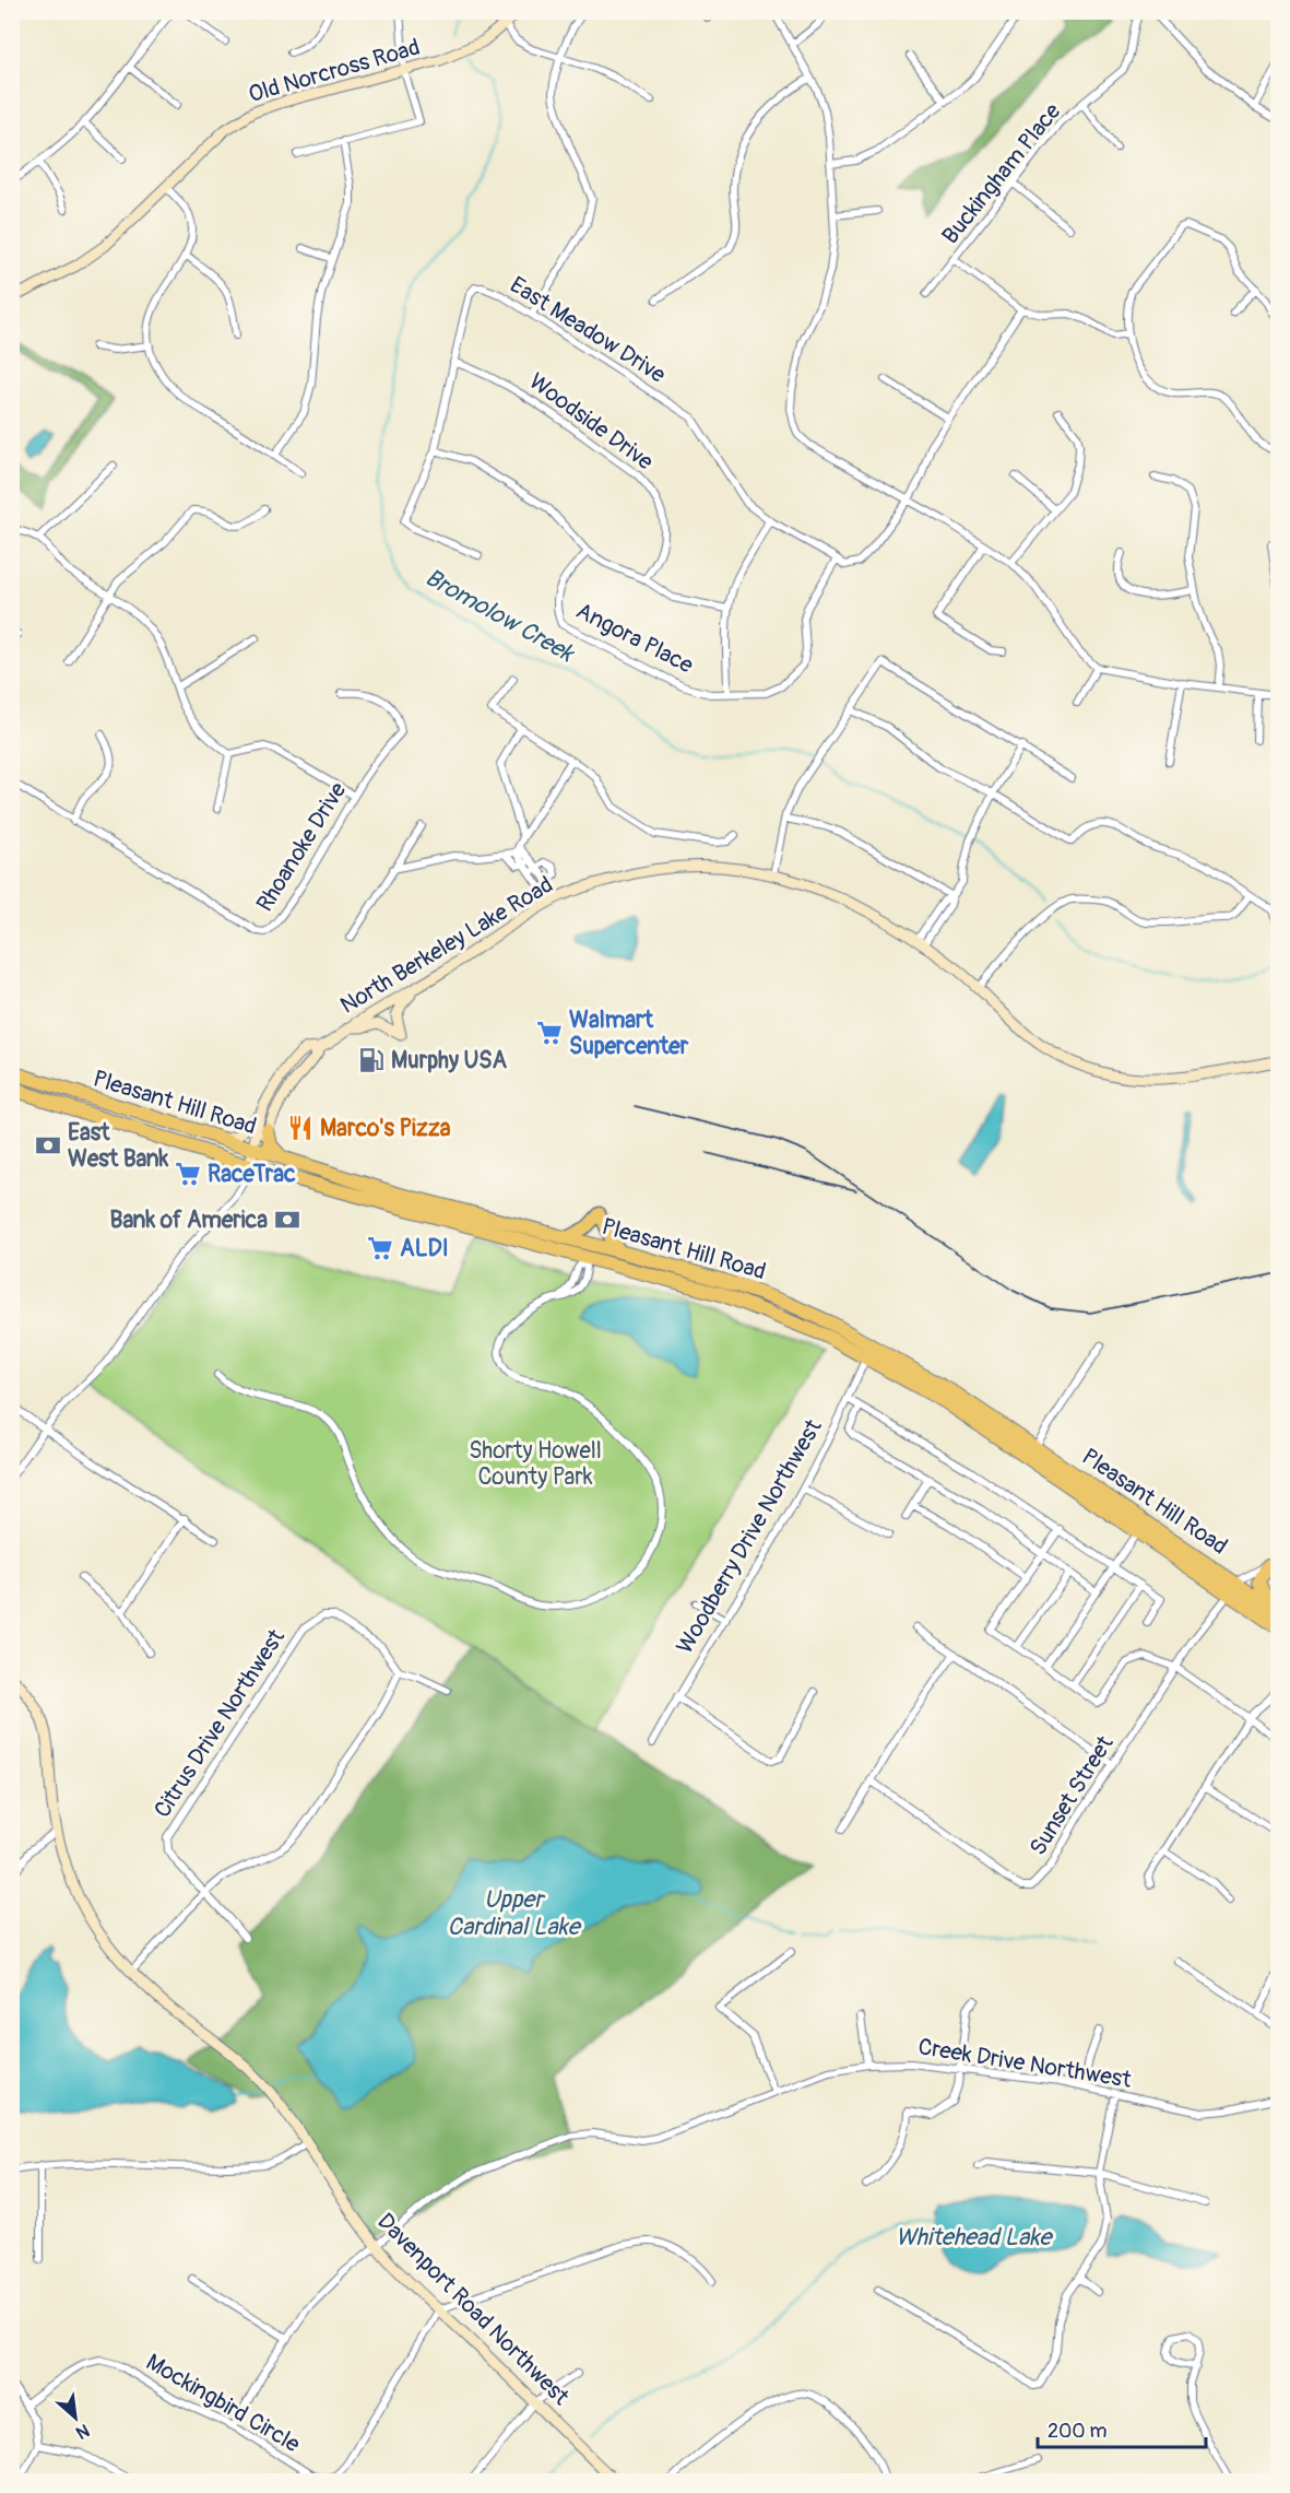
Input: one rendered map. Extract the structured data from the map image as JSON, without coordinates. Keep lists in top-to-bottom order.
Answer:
{
  "streets": {
    "highway": ["Pleasant Hill Road"],
    "street": [
      "Old Norcross Road",
      "Buckingham Place",
      "East Meadow Drive",
      "Woodside Drive",
      "Angora Place",
      "Rhoanoke Drive",
      "North Berkeley Lake Road",
      "Woodberry Drive Northwest",
      "Citrus Drive Northwest",
      "Sunset Street",
      "Creek Drive Northwest",
      "Davenport Road Northwest",
      "Mockingbird Circle"
    ]
  },
  "crossings": [
    ["East Meadow Drive", "Woodside Drive"],
    ["East Meadow Drive", "Angora Place"],
    ["North Berkeley Lake Road", "Pleasant Hill Road"],
    ["Pleasant Hill Road", "Woodberry Drive Northwest"],
    ["Pleasant Hill Road", "Sunset Street"],
    ["Creek Drive Northwest", "Davenport Road Northwest"],
    ["Creek Drive Northwest", "Mockingbird Circle"],
    ["Davenport Road Northwest", "Mockingbird Circle"]
  ],
  "water": ["Bromolow Creek", "Upper Cardinal Lake", "Whitehead Lake"],
  "parks": ["Shorty Howell County Park"],
  "places": {
    "supermarket": ["Walmart Supercenter", "RaceTrac", "ALDI"],
    "fuel station": ["Murphy USA"],
    "restaurant": ["Marco's Pizza"],
    "bank": ["East West Bank", "Bank of America"]
  },
  "scale_bar": "200 m",
  "north": "bottom right"
}
